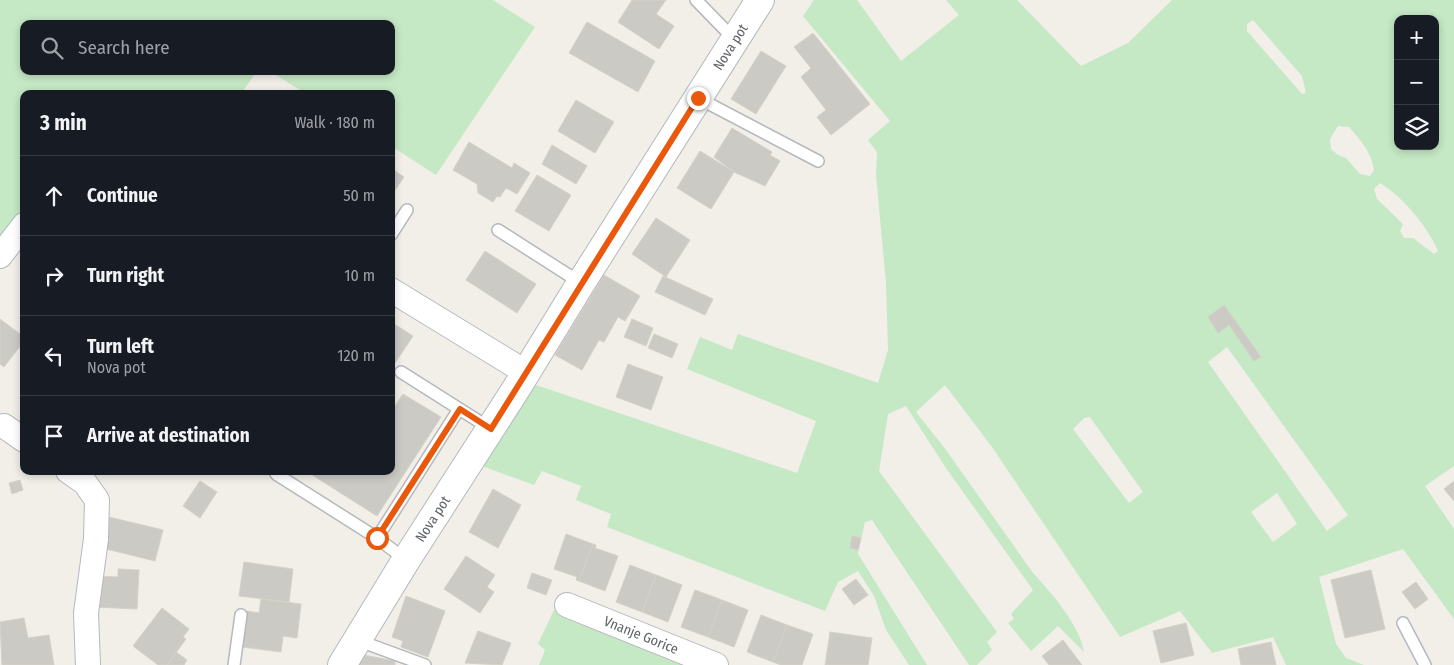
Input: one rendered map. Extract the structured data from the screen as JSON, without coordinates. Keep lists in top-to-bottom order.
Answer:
{
  "streets": {
    "street": ["Nova pot", "Vnanje Gorice"]
  },
  "page": {
    "map_buttons": ["+", "−"],
    "search": "Search here",
    "heading": ["3 min", "Walk · 180 m"],
    "list": [
      ["Continue", "50 m"],
      ["Turn right", "10 m"],
      ["Turn left", "Nova pot", "120 m"],
      "Arrive at destination"
    ]
  }
}
